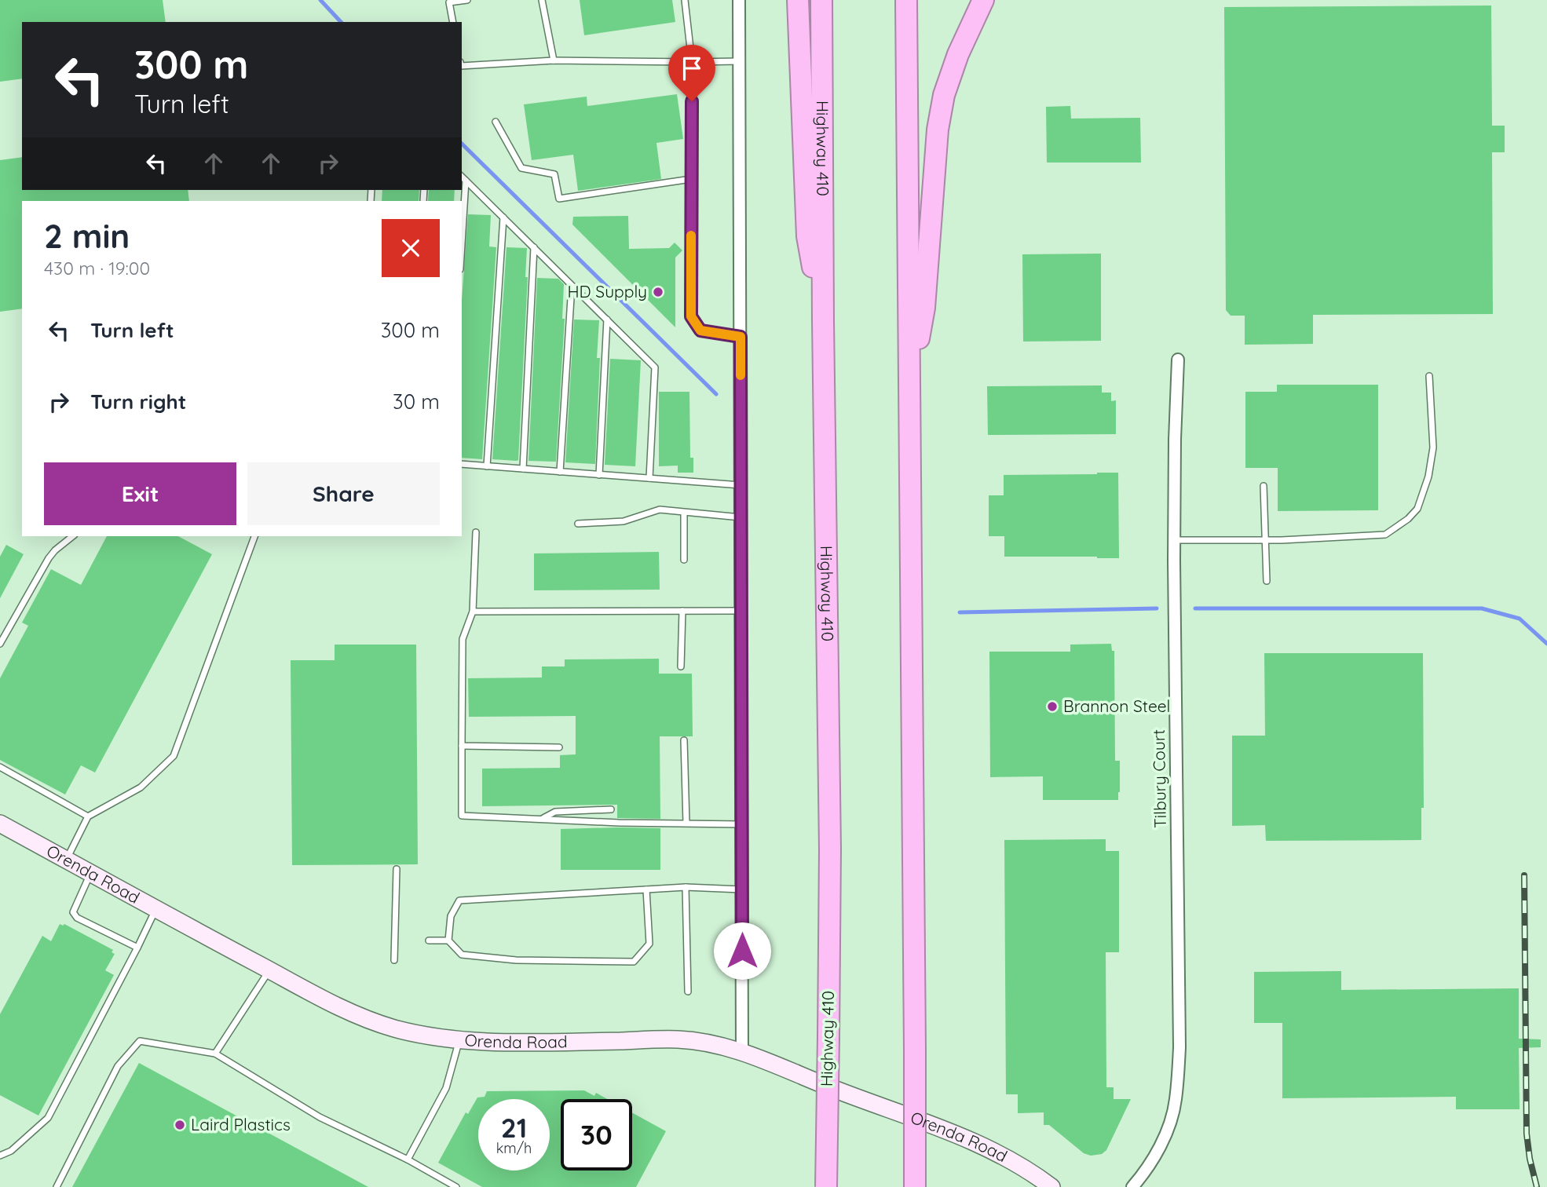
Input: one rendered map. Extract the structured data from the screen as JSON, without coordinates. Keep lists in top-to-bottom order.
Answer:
{
  "streets": {
    "highway": ["Highway 410"],
    "street": ["Tilbury Court", "Orenda Road"]
  },
  "places": ["HD Supply", "Brannon Steel", "Laird Plastics"],
  "page": {
    "turn": ["300 m", "Turn left"],
    "heading": ["2 min", "430 m · 19:00"],
    "list": [
      {
        "name": "Turn left",
        "value": "300 m"
      },
      {
        "name": "Turn right",
        "value": "30 m"
      }
    ],
    "buttons": ["Exit", "Share"],
    "speed": "21 km/h",
    "limit": "30"
  }
}
